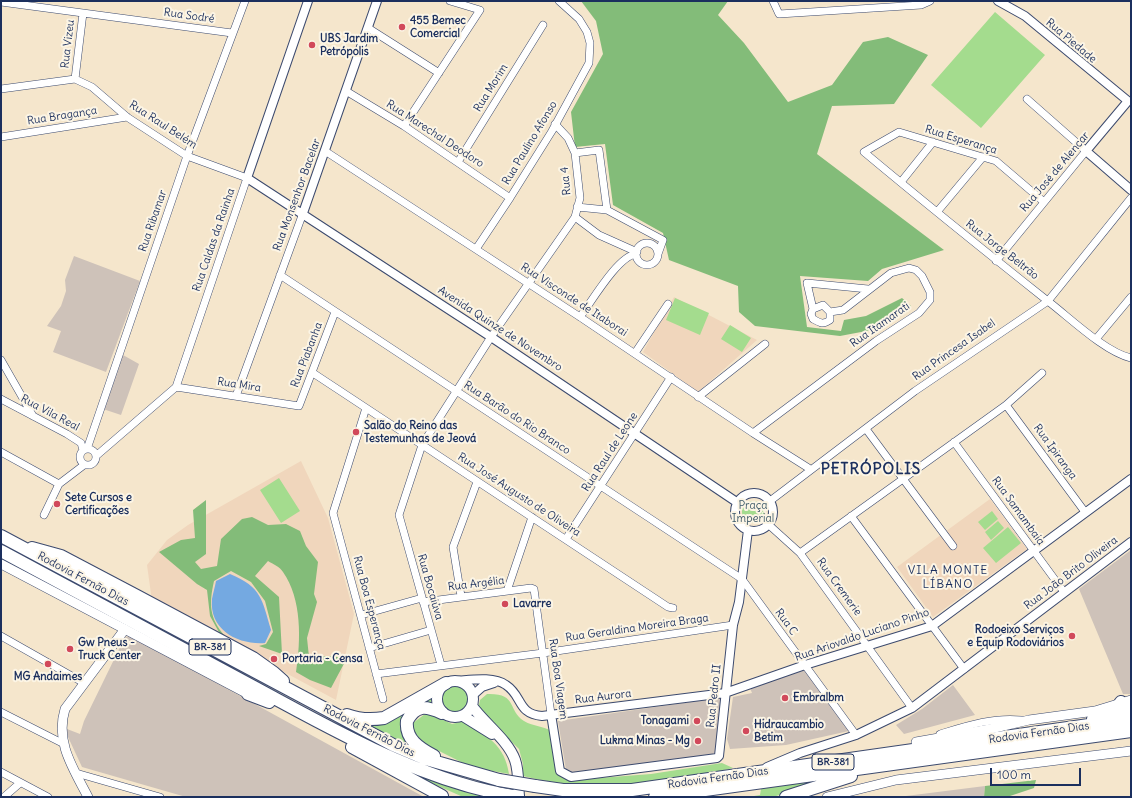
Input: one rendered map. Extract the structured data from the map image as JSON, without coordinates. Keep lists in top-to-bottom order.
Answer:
{
  "streets": {
    "highway": ["Rodovia Fernão Dias", "BR-381"],
    "street": [
      "Rua Sodré",
      "Rua Piedade",
      "Rua Vizeu",
      "Rua Morim",
      "Rua Bragança",
      "Rua Raul Belém",
      "Rua Marechal Deodoro",
      "Rua Esperança",
      "Rua Paulino Afonso",
      "Rua José de Alencar",
      "Rua 4",
      "Rua Monsenhor Bacelar",
      "Rua Ribamar",
      "Rua Caldas da Rainha",
      "Rua Jorge Beltrão",
      "Rua Visconde de Itaborai",
      "Rua Itamarati",
      "Avenida Quinze de Novembro",
      "Rua Princesa Isabel",
      "Rua Piabanha",
      "Rua Mira",
      "Rua Vila Real",
      "Rua Barão do Rio Branco",
      "Rua Raul de Leone",
      "Rua Ipiranga",
      "Rua José Augusto de Oliveira",
      "Rua Samambaia",
      "Rua João Brito Oliveira",
      "Rua Argélia",
      "Rua Bocaiúva",
      "Rua Cremerie",
      "Rua Boa Esperança",
      "Rua C",
      "Rua Geraldina Moreira Braga",
      "Rua Ariovaldo Luciano Pinho",
      "Rua Boa Viagem",
      "Rua Pedro II",
      "Rua Aurora"
    ]
  },
  "crossings": [
    ["Rua Sodré", "Rua Vizeu"],
    ["Rua Sodré", "Rua Ribamar"],
    ["Rua Piedade", "Rua José de Alencar"],
    ["Rua Vizeu", "Rua Raul Belém"],
    ["Rua Morim", "Rua Marechal Deodoro"],
    ["Rua Bragança", "Rua Raul Belém"],
    ["Rua Raul Belém", "Rua Ribamar"],
    ["Rua Raul Belém", "Rua Caldas da Rainha"],
    ["Rua Raul Belém", "Avenida Quinze de Novembro"],
    ["Rua Marechal Deodoro", "Rua Paulino Afonso"],
    ["Rua Marechal Deodoro", "Rua Monsenhor Bacelar"],
    ["Rua Esperança", "Rua José de Alencar"],
    ["Rua Esperança", "Rua Jorge Beltrão"],
    ["Rua Paulino Afonso", "Rua 4"],
    ["Rua Paulino Afonso", "Rua Visconde de Itaborai"],
    ["Rua José de Alencar", "Rua Jorge Beltrão"],
    ["Rua 4", "Rua Visconde de Itaborai"],
    ["Rua 4", "Avenida Quinze de Novembro"],
    ["Rua 4", "Rua Barão do Rio Branco"],
    ["Rua 4", "Rua José Augusto de Oliveira"],
    ["Rua 4", "Rua Bocaiúva"],
    ["Rua Monsenhor Bacelar", "Rua Visconde de Itaborai"],
    ["Rua Monsenhor Bacelar", "Avenida Quinze de Novembro"],
    ["Rua Monsenhor Bacelar", "Rua Mira"],
    ["Rua Monsenhor Bacelar", "Rua Barão do Rio Branco"],
    ["Rua Ribamar", "Rua Vila Real"],
    ["Rua Caldas da Rainha", "Avenida Quinze de Novembro"],
    ["Rua Caldas da Rainha", "Rua Mira"],
    ["Rua Jorge Beltrão", "Rua Princesa Isabel"],
    ["Rua Visconde de Itaborai", "Rua Itamarati"],
    ["Rua Visconde de Itaborai", "Rua Princesa Isabel"],
    ["Rua Visconde de Itaborai", "Rua Raul de Leone"],
    ["Avenida Quinze de Novembro", "Rua Princesa Isabel"],
    ["Avenida Quinze de Novembro", "Rua Raul de Leone"],
    ["Avenida Quinze de Novembro", "Rua Cremerie"],
    ["Avenida Quinze de Novembro", "Rua Pedro II"],
    ["Rua Princesa Isabel", "Rua Cremerie"],
    ["Rua Princesa Isabel", "Rua Pedro II"],
    ["Rua Piabanha", "Rua Mira"],
    ["Rua Piabanha", "Rua Barão do Rio Branco"],
    ["Rua Piabanha", "Rua José Augusto de Oliveira"],
    ["Rua Barão do Rio Branco", "Rua Raul de Leone"],
    ["Rua Barão do Rio Branco", "Rua C"],
    ["Rua Barão do Rio Branco", "Rua Pedro II"],
    ["Rua Raul de Leone", "Rua José Augusto de Oliveira"],
    ["Rua Ipiranga", "Rua Ariovaldo Luciano Pinho"],
    ["Rua José Augusto de Oliveira", "Rua Boa Esperança"],
    ["Rua Samambaia", "Rua João Brito Oliveira"],
    ["Rua Samambaia", "Rua Ariovaldo Luciano Pinho"],
    ["Rua João Brito Oliveira", "Rodovia Fernão Dias"],
    ["Rua João Brito Oliveira", "Rua Cremerie"],
    ["Rua João Brito Oliveira", "Rua C"],
    ["Rodovia Fernão Dias", "BR-381"],
    ["Rua Argélia", "Rua Bocaiúva"],
    ["Rua Argélia", "Rua Boa Esperança"],
    ["Rua Argélia", "Rua Boa Viagem"],
    ["Rua Bocaiúva", "Rua Geraldina Moreira Braga"],
    ["Rua Cremerie", "Rua Ariovaldo Luciano Pinho"],
    ["Rua Cremerie", "Rua Pedro II"],
    ["Rua Boa Esperança", "Rua Geraldina Moreira Braga"],
    ["Rua C", "Rua Ariovaldo Luciano Pinho"],
    ["Rua C", "Rua Pedro II"],
    ["Rua Geraldina Moreira Braga", "Rua Boa Viagem"],
    ["Rua Geraldina Moreira Braga", "Rua Pedro II"],
    ["Rua Ariovaldo Luciano Pinho", "Rua Pedro II"],
    ["Rua Ariovaldo Luciano Pinho", "Rua Aurora"],
    ["Rua Boa Viagem", "Rua Pedro II"],
    ["Rua Boa Viagem", "Rua Aurora"],
    ["Rua Pedro II", "Rua Aurora"]
  ],
  "districts": ["PETRÓPOLIS", "VILA MONTE LÍBANO"],
  "parks": ["Praça Imperial"],
  "places": [
    "455 Bemec Comercial",
    "UBS Jardim Petrópolis",
    "Salão do Reino das Testemunhas de Jeová",
    "Sete Cursos e Certificações",
    "Lavarre",
    "Rodoeixo Serviços e Equip Rodoviários",
    "Gw Pneus - Truck Center",
    "Portaria - Censa",
    "MG Andaimes",
    "Embralbm",
    "Tonagami",
    "Hidraucambio Betim",
    "Lukma Minas - Mg"
  ],
  "scale_bar": "100 m"
}
